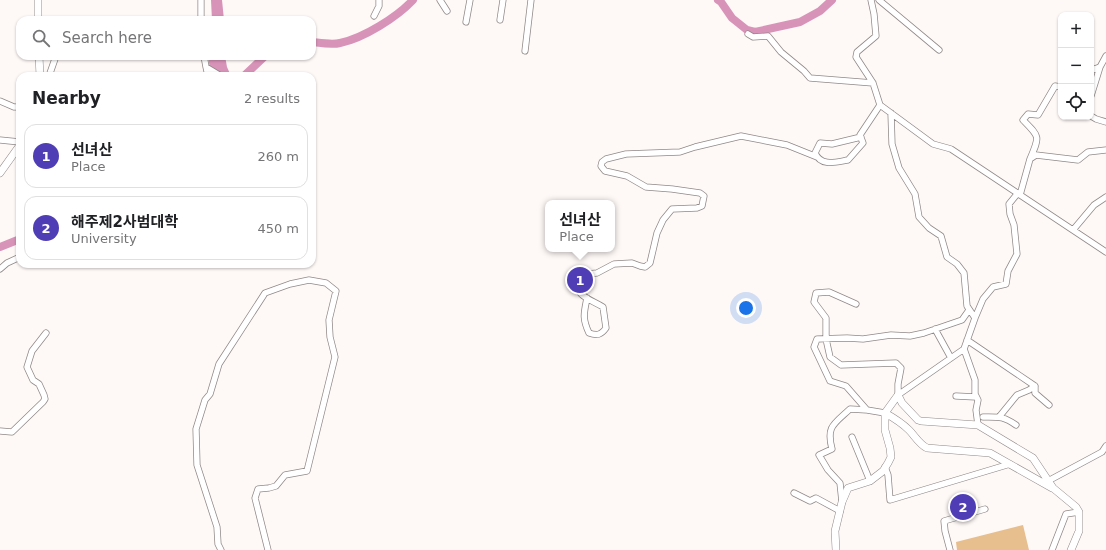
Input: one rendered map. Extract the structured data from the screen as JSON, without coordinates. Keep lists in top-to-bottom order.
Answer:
{
  "page": {
    "map_buttons": ["+", "−"],
    "search": "Search here",
    "heading": ["Nearby", "2 results"],
    "list": [
      {
        "mark": "1",
        "name": "선녀산",
        "note": "Place",
        "value": "260 m"
      },
      {
        "mark": "2",
        "name": "해주제2사범대학",
        "note": "University",
        "value": "450 m"
      }
    ],
    "popup": ["선녀산", "Place"],
    "pins": ["1", "2"]
  }
}
